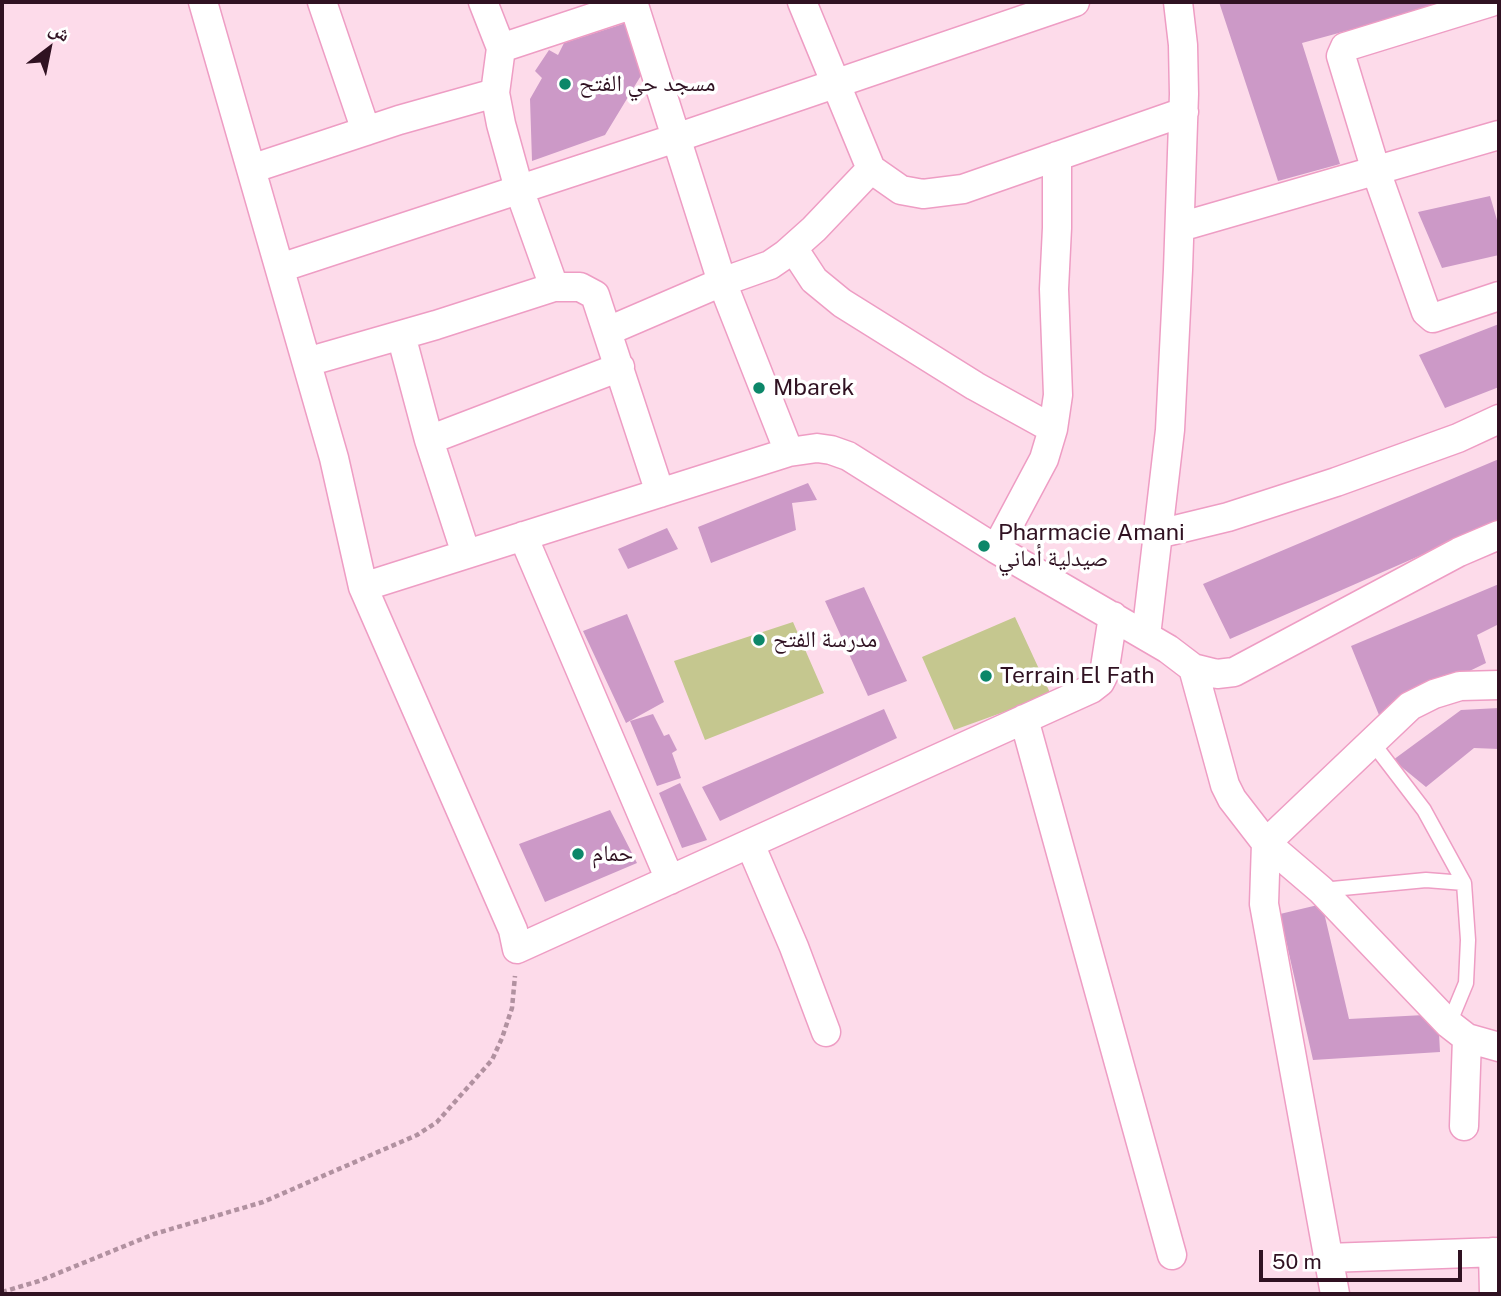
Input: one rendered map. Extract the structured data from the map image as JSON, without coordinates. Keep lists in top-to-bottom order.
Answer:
{
  "places": [
    "مسجد حي الفتح",
    "Mbarek",
    "Pharmacie Amani صيدلية أماني",
    "مدرسة الفتح",
    "Terrain El Fath",
    "حمام"
  ],
  "scale_bar": "50 m",
  "north": "top right"
}
